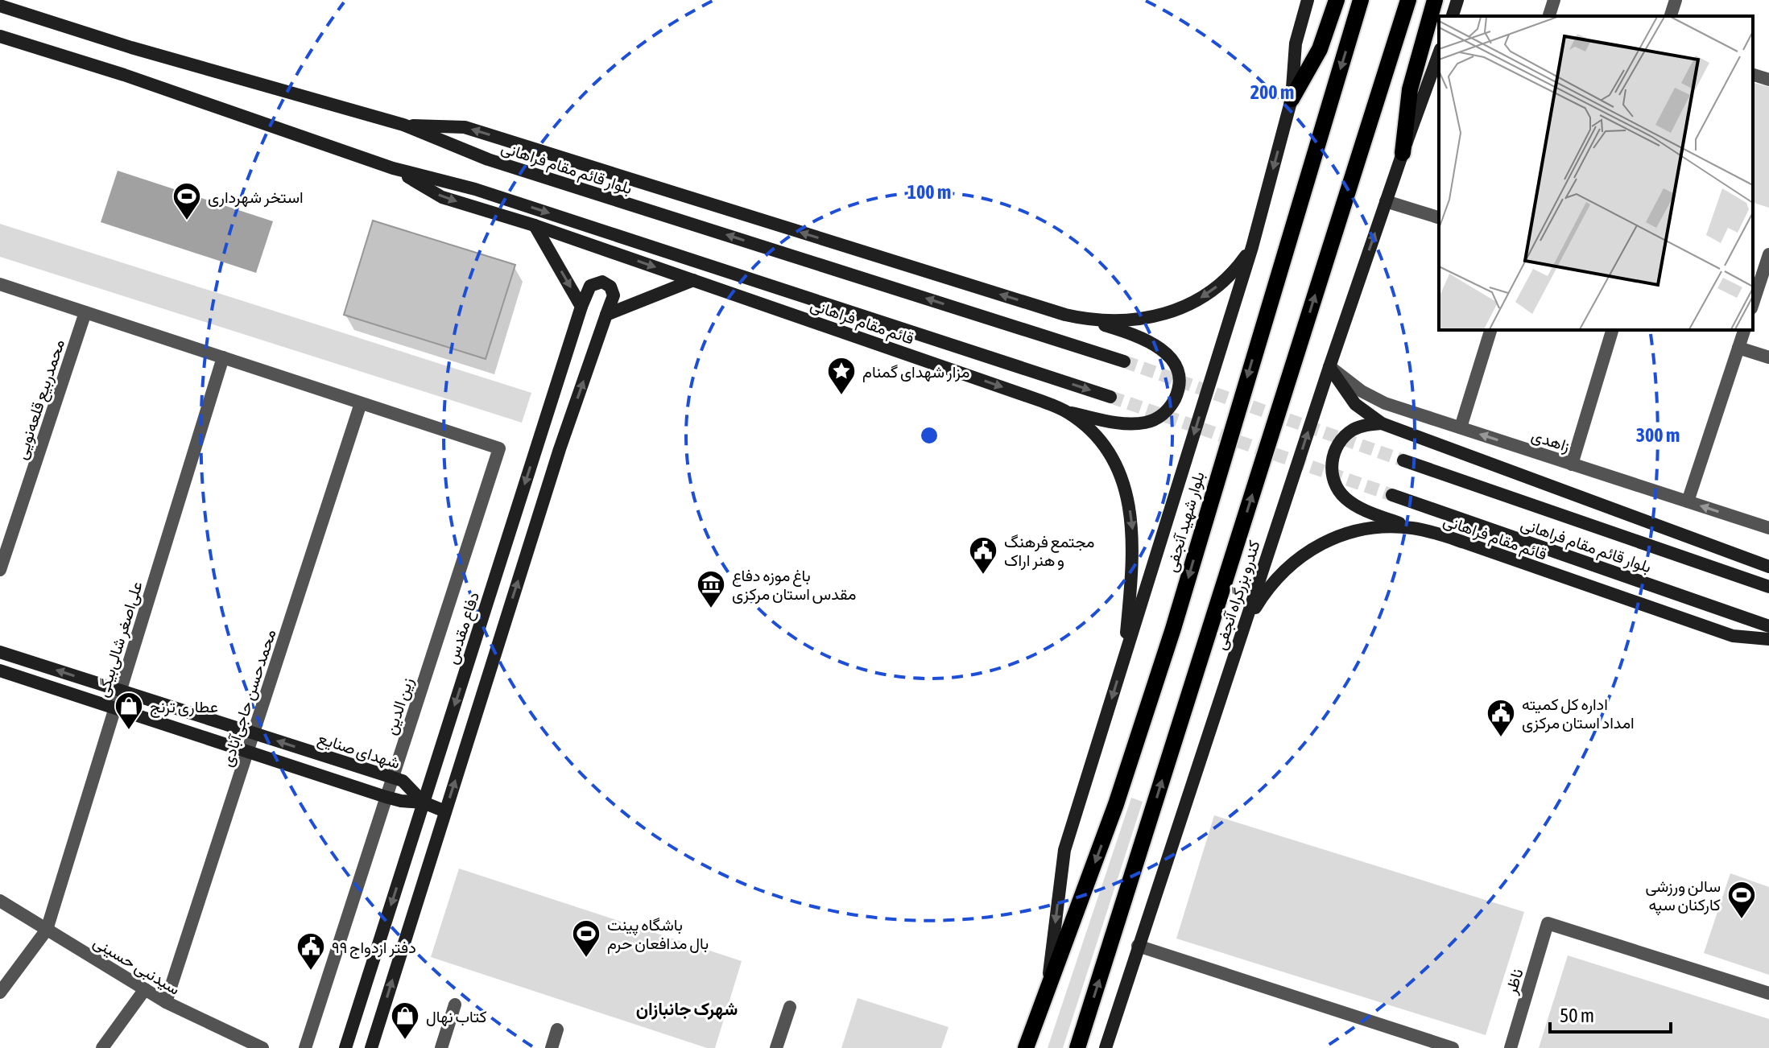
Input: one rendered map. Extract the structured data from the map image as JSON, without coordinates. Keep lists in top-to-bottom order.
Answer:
{
  "streets": {
    "main road": ["بلوار شهید آنجفی"],
    "street": [
      "بلوار قائم مقام فراهانی",
      "قائم مقام فراهانی",
      "محمدربیع قلعه‌نویی",
      "زاهدی",
      "کندرو بزرگراه آنجفی",
      "دفاع مقدس",
      "علی‌اصغر شالی‌بیگی",
      "محمدحسن حاجی‌آبادی",
      "زین الدین",
      "شهدای صنایع",
      "سیدنبی حسینی",
      "ناظر"
    ]
  },
  "crossings": [
    ["قائم مقام فراهانی", "کندرو بزرگراه آنجفی"],
    ["زاهدی", "کندرو بزرگراه آنجفی"],
    ["دفاع مقدس", "شهدای صنایع"],
    ["علی‌اصغر شالی‌بیگی", "شهدای صنایع"],
    ["علی‌اصغر شالی‌بیگی", "سیدنبی حسینی"],
    ["محمدحسن حاجی‌آبادی", "زین الدین"],
    ["محمدحسن حاجی‌آبادی", "شهدای صنایع"],
    ["محمدحسن حاجی‌آبادی", "سیدنبی حسینی"],
    ["زین الدین", "شهدای صنایع"]
  ],
  "districts": ["شهرک جانبازان"],
  "places": {
    "sports": ["استخر شهرداری", "سالن ورزشی کارکنان سپه", "باشگاه پینت بال مدافعان حرم"],
    "place": ["مزار شهدای گمنام"],
    "public building": ["مجتمع فرهنگ و هنر اراک", "اداره کل کمیته امداد استان مرکزی", "دفتر ازدواج ۹۹"],
    "museum": ["باغ موزه دفاع مقدس استان مرکزی"],
    "shop": ["عطاری ترنج", "کتاب نهال"]
  },
  "scale_bar": "50 m",
  "rings": ["200 m", "100 m", "300 m"]
}
